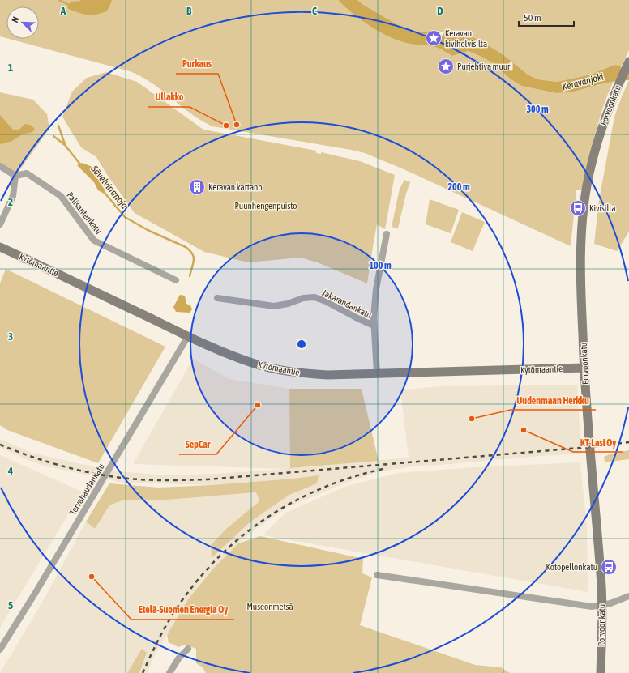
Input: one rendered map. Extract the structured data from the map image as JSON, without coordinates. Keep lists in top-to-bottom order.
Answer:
{
  "streets": {
    "street": [
      "Porvoonkatu",
      "Palisanterikatu",
      "Kytömaantie",
      "Jakarandankatu",
      "Tervahaudankatu"
    ]
  },
  "crossings": [
    ["Porvoonkatu", "Kytömaantie"],
    ["Kytömaantie", "Tervahaudankatu"]
  ],
  "water": ["Keravanjoki", "Sävelvirranoja"],
  "parks": ["Puunhengenpuisto", "Museonmetsä"],
  "places": {
    "place": ["Keravan kiviholvisilta", "Purjehtiva muuri"],
    "other": [
      "Purkaus",
      "Ullakko",
      "SepCar",
      "Uudenmaan Herkku",
      "KT-Lasi Oy",
      "Etelä-Suomen Energia Oy"
    ],
    "building": ["Keravan kartano"],
    "bus stop": ["Kivisilta", "Kotopellonkatu"]
  },
  "scale_bar": "50 m",
  "north": "top left",
  "grid": {
    "columns": [
      "A",
      "B",
      "C",
      "D"
    ],
    "rows": [
      "1",
      "2",
      "3",
      "4",
      "5"
    ]
  },
  "rings": ["300 m", "200 m", "100 m"]
}
